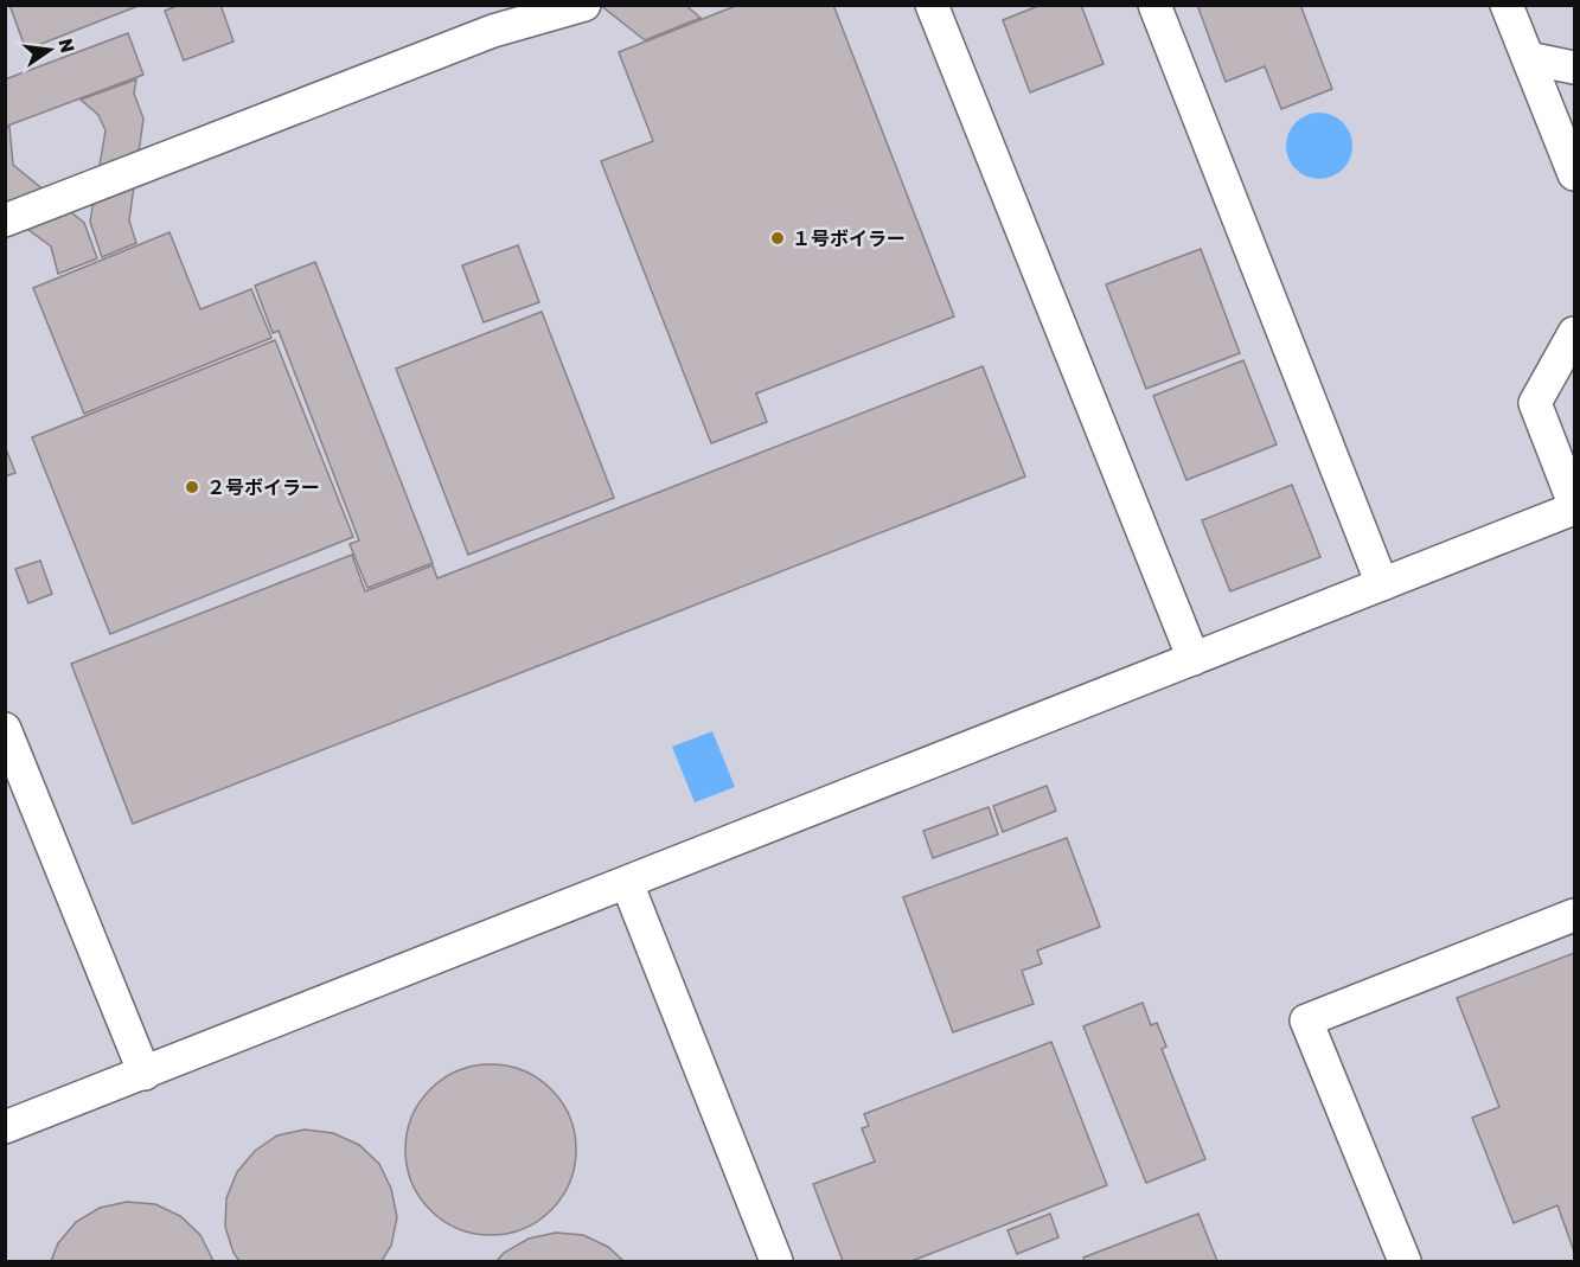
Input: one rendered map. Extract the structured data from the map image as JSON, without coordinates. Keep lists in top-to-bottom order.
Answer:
{
  "places": ["１号ボイラー", "２号ボイラー"],
  "north": "right"
}
